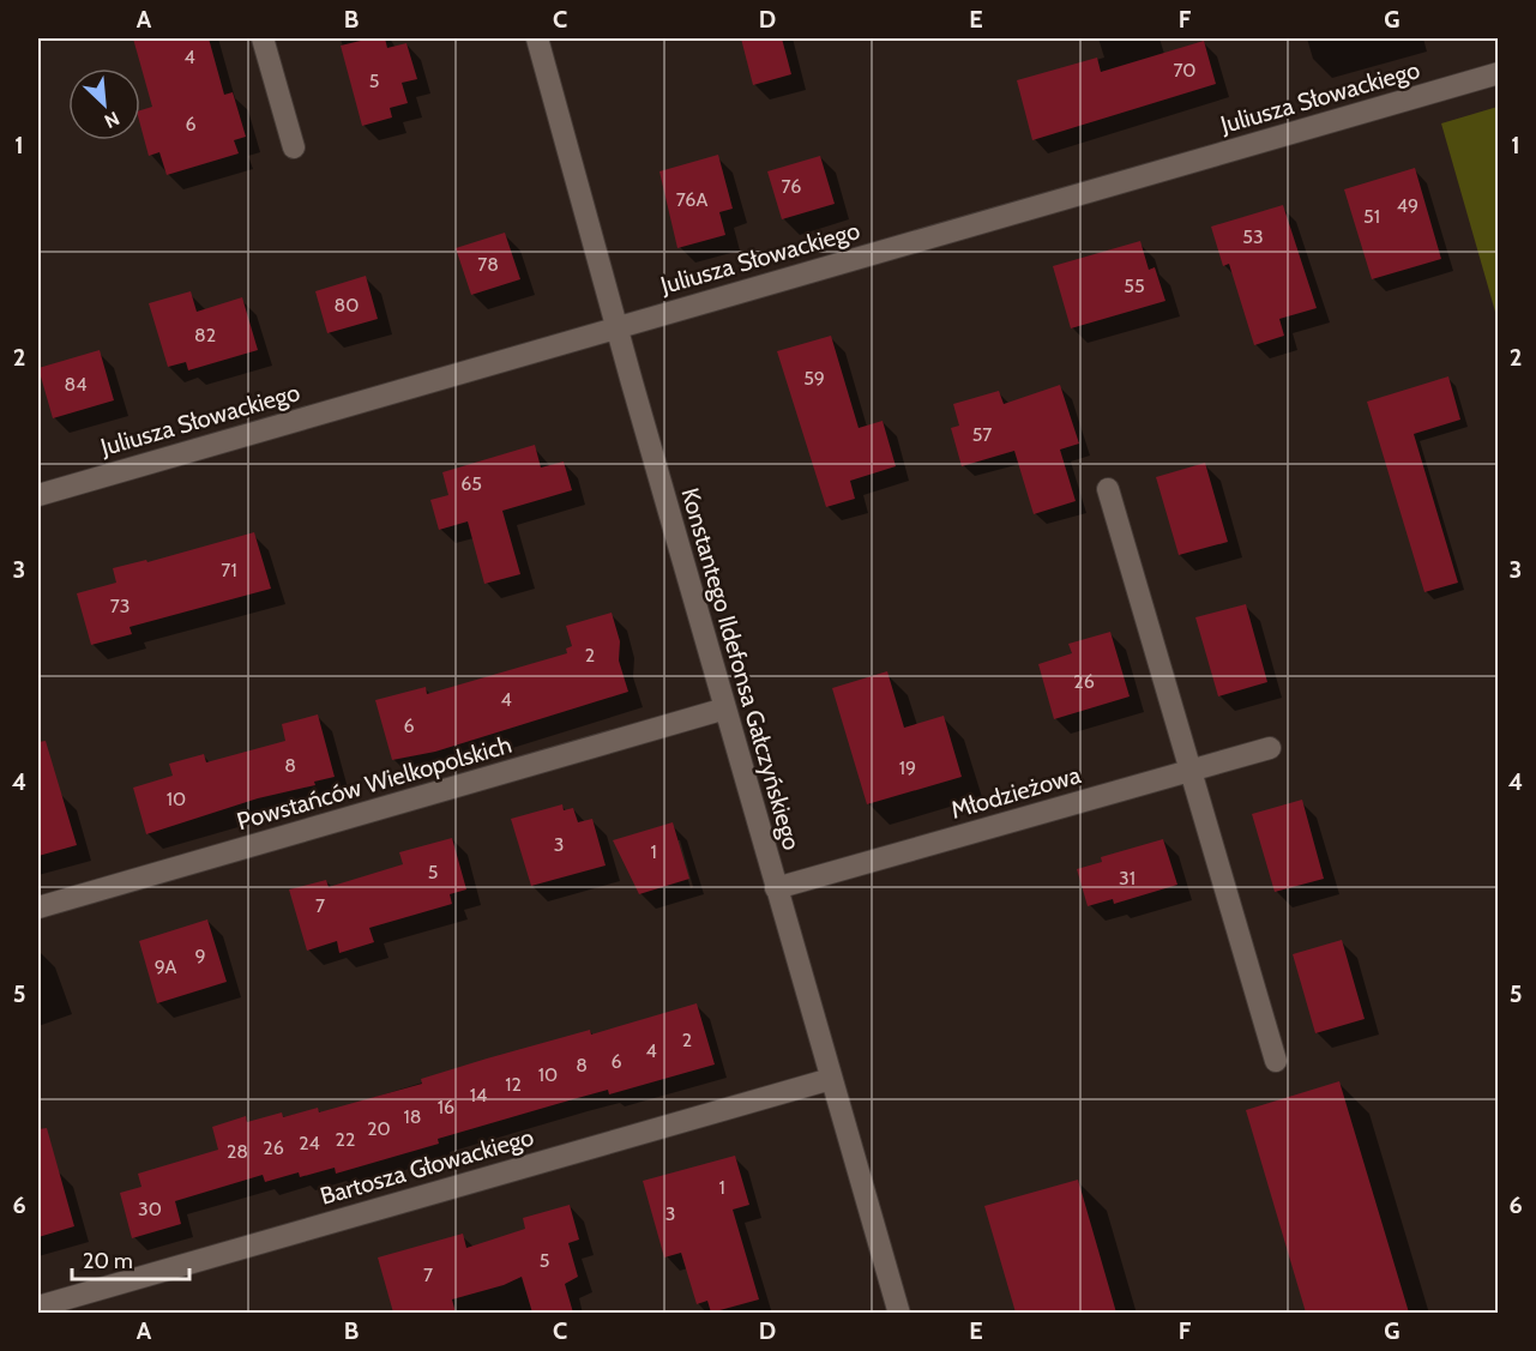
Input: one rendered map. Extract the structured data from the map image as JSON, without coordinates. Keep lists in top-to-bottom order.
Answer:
{
  "streets": {
    "street": [
      "Juliusza Słowackiego",
      "Konstantego Ildefonsa Gałczyńskiego",
      "Powstańców Wielkopolskich",
      "Młodzieżowa",
      "Bartosza Głowackiego"
    ]
  },
  "crossings": [
    ["Juliusza Słowackiego", "Konstantego Ildefonsa Gałczyńskiego"],
    ["Konstantego Ildefonsa Gałczyńskiego", "Powstańców Wielkopolskich"],
    ["Konstantego Ildefonsa Gałczyńskiego", "Młodzieżowa"],
    ["Konstantego Ildefonsa Gałczyńskiego", "Bartosza Głowackiego"]
  ],
  "house_numbers": [
    "4",
    "70",
    "5",
    "6",
    "76",
    "76A",
    "49",
    "51",
    "53",
    "78",
    "55",
    "80",
    "82",
    "59",
    "84",
    "57",
    "65",
    "71",
    "73",
    "2",
    "26",
    "4",
    "6",
    "8",
    "19",
    "10",
    "3",
    "1",
    "5",
    "31",
    "7",
    "9",
    "9A",
    "2",
    "4",
    "6",
    "8",
    "10",
    "12",
    "14",
    "16",
    "18",
    "20",
    "22",
    "24",
    "26",
    "28",
    "1",
    "30",
    "3",
    "5",
    "7"
  ],
  "scale_bar": "20 m",
  "north": "bottom right",
  "grid": {
    "columns": [
      "A",
      "B",
      "C",
      "D",
      "E",
      "F",
      "G"
    ],
    "rows": [
      "1",
      "2",
      "3",
      "4",
      "5",
      "6"
    ]
  }
}
